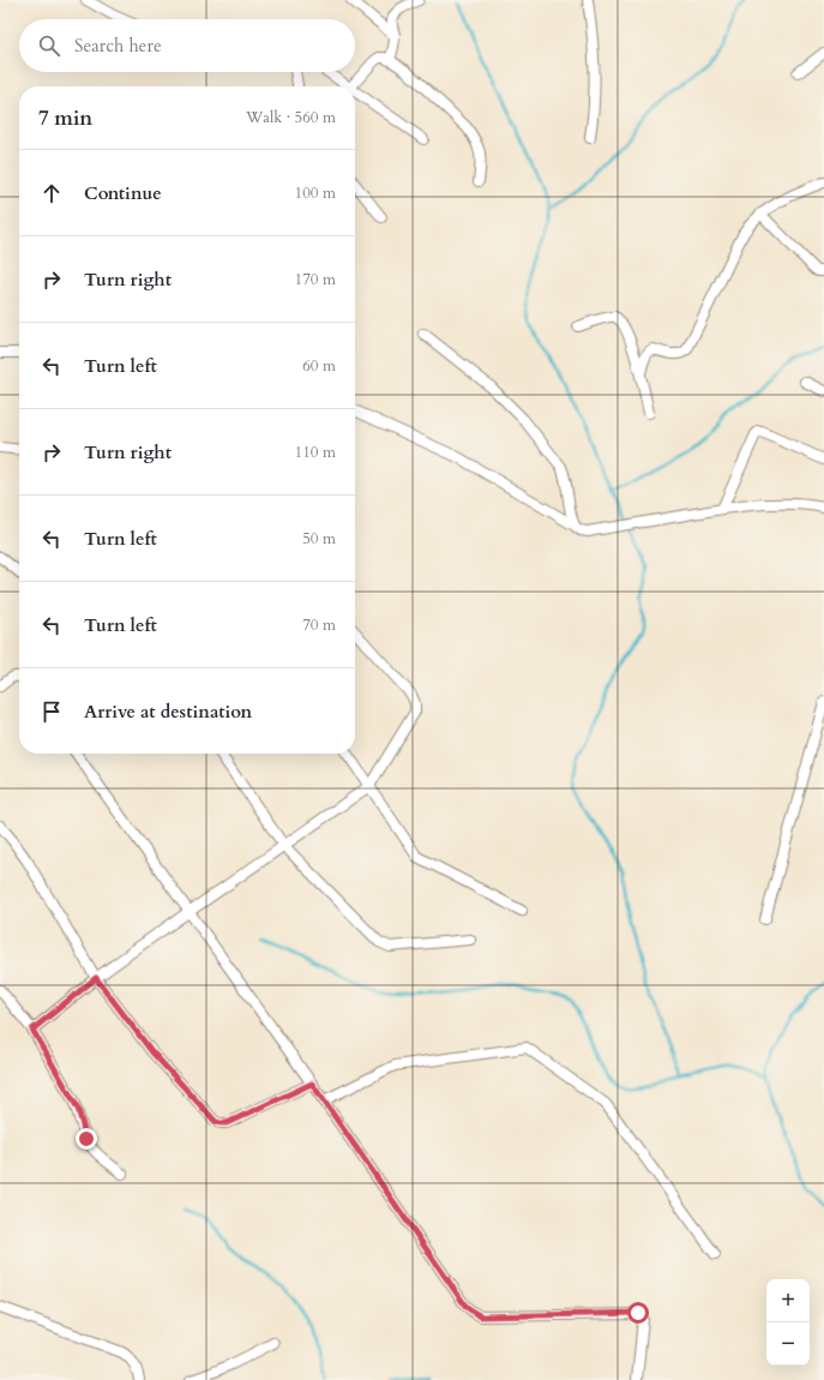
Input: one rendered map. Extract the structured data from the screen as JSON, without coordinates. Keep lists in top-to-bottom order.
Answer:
{
  "page": {
    "search": "Search here",
    "heading": ["7 min", "Walk · 560 m"],
    "list": [
      ["Continue", "100 m"],
      ["Turn right", "170 m"],
      ["Turn left", "60 m"],
      ["Turn right", "110 m"],
      ["Turn left", "50 m"],
      ["Turn left", "70 m"],
      "Arrive at destination"
    ],
    "map_buttons": ["+", "−"]
  }
}
